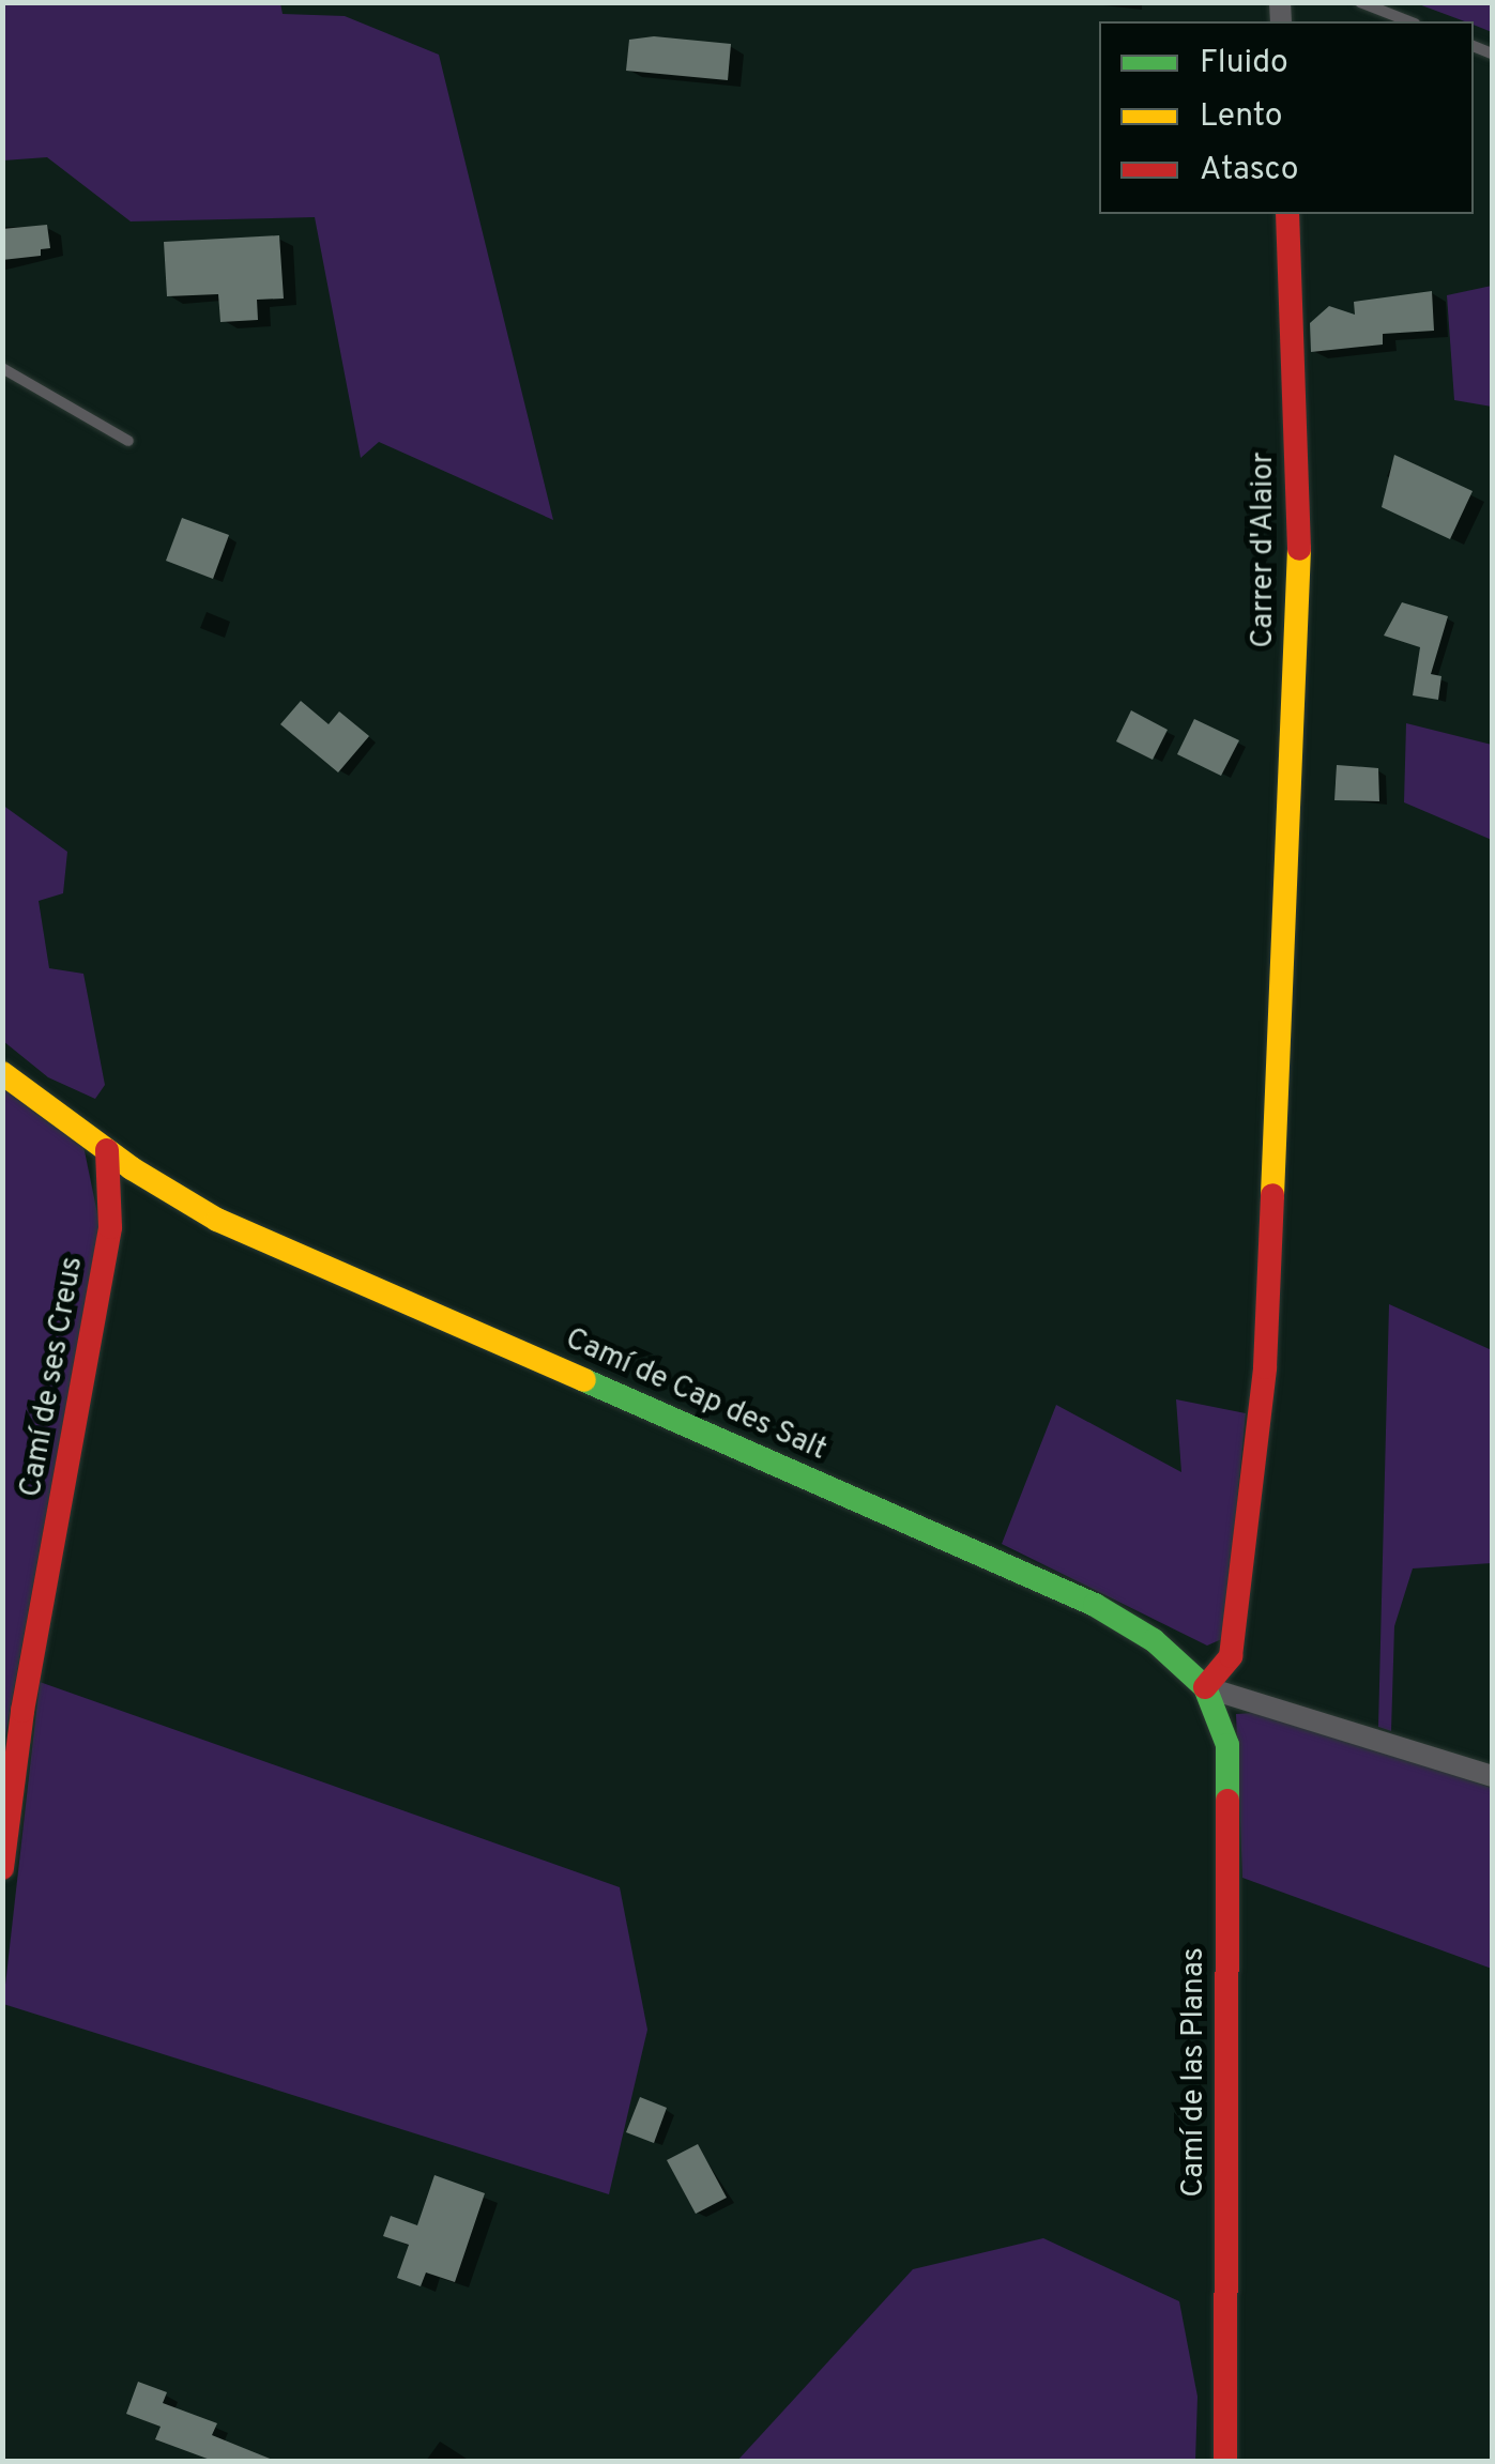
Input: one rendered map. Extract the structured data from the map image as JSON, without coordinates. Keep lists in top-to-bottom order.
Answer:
{
  "streets": {
    "street": [
      "Carrer d'Alaior",
      "Camí de ses Creus",
      "Camí de Cap des Salt",
      "Camí de las Planas"
    ]
  },
  "crossings": [
    ["Carrer d'Alaior", "Camí de Cap des Salt"],
    ["Carrer d'Alaior", "Camí de las Planas"],
    ["Camí de ses Creus", "Camí de Cap des Salt"],
    ["Camí de Cap des Salt", "Camí de las Planas"]
  ],
  "legend": ["Fluido", "Lento", "Atasco"]
}
